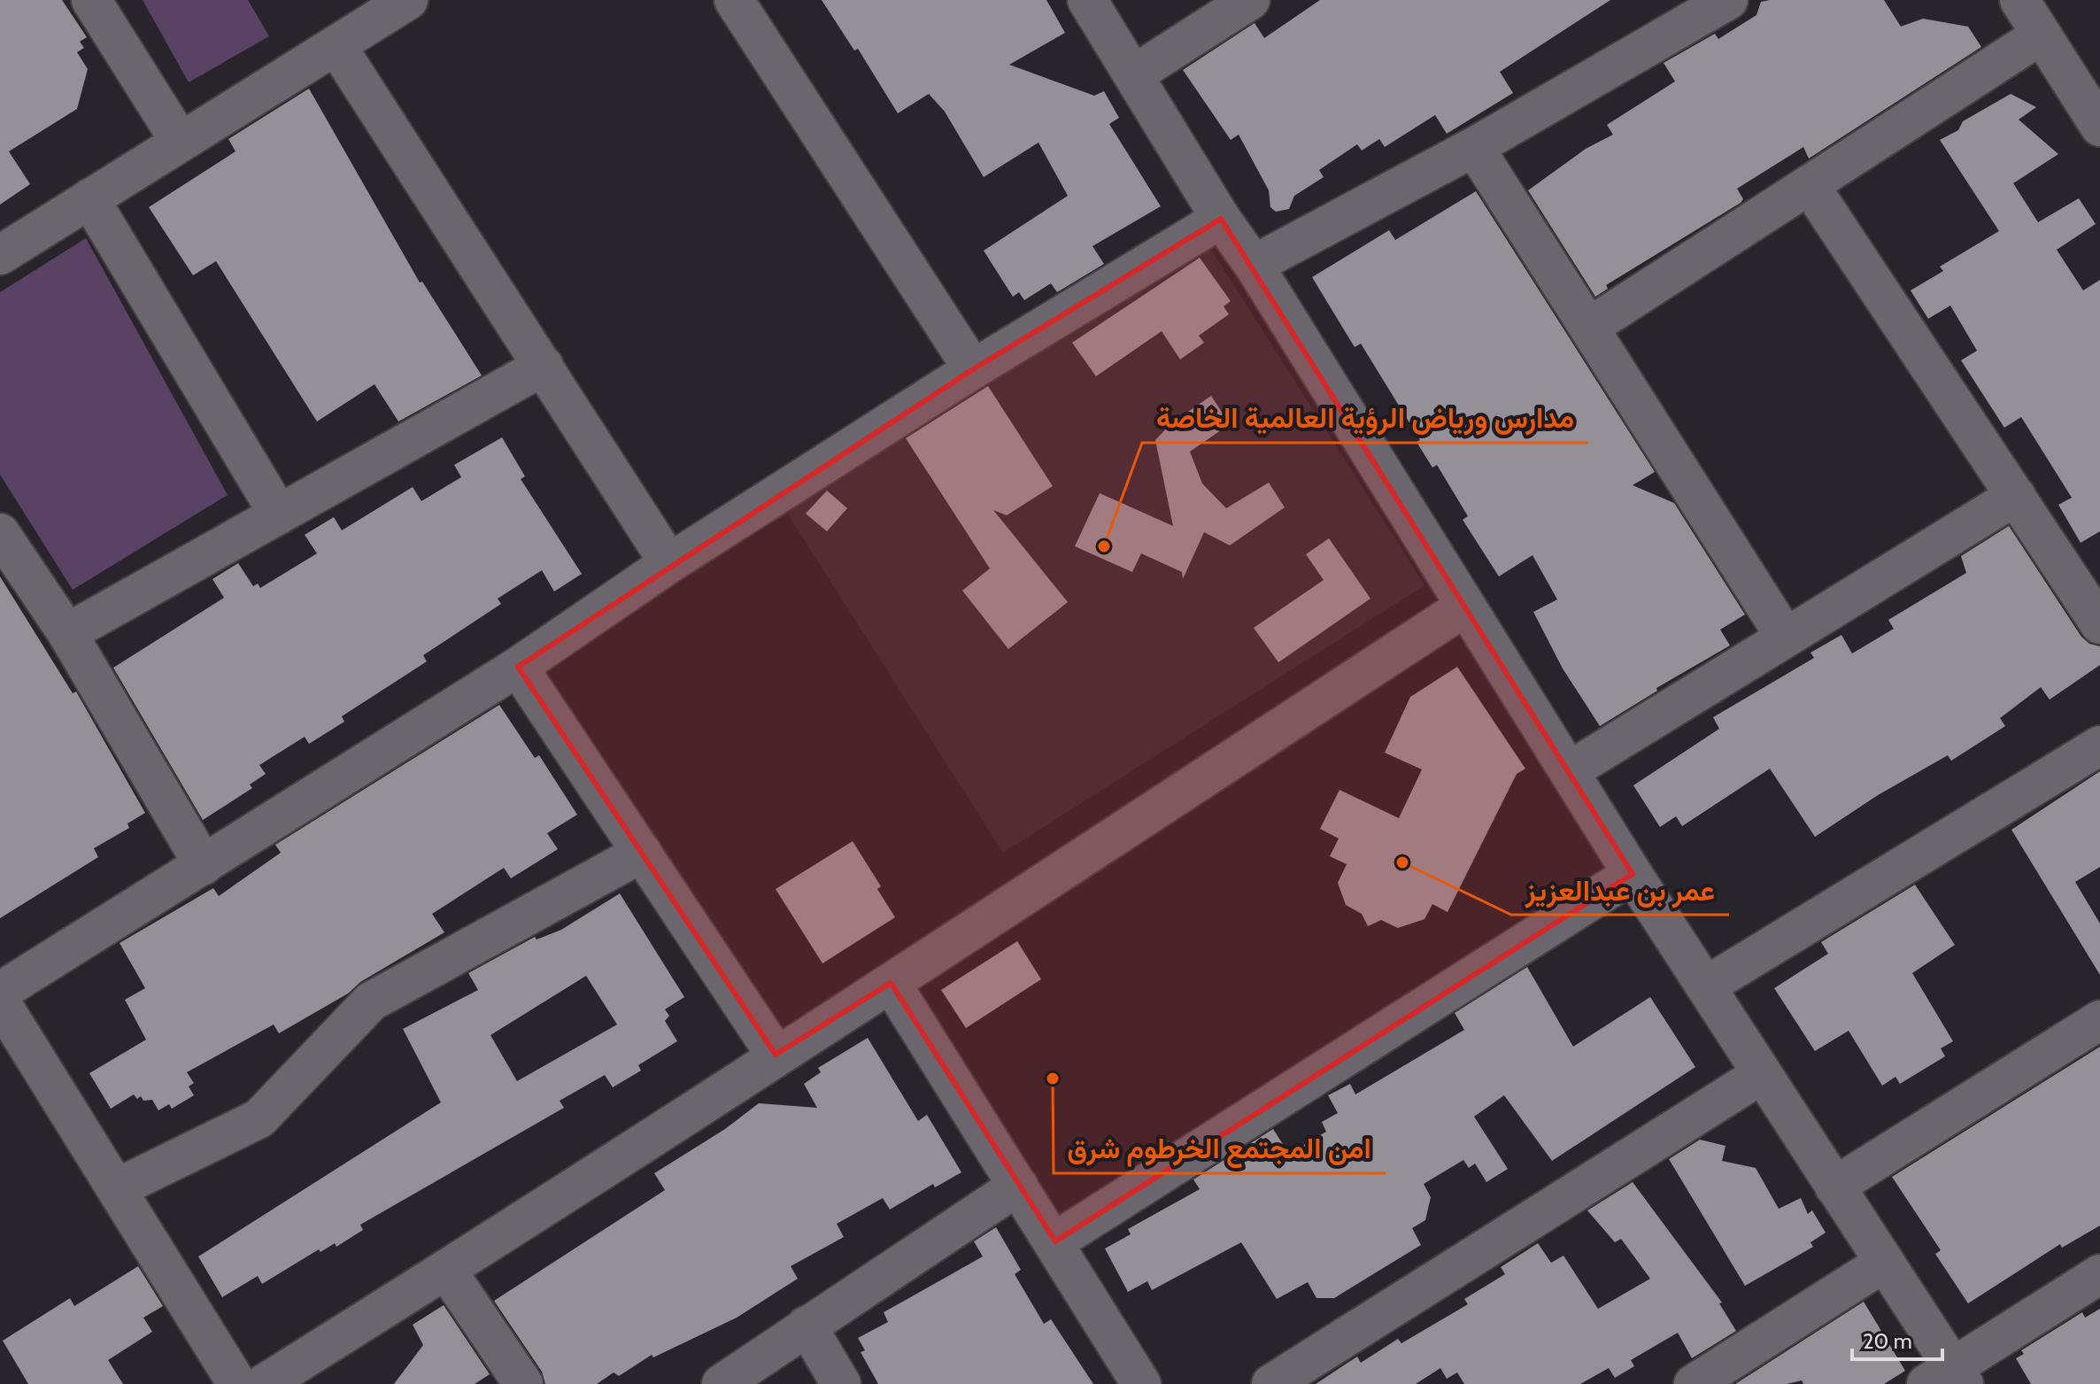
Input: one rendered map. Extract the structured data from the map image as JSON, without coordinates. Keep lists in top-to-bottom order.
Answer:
{
  "places": ["مدارس ورياض الرؤية العالمية الخاصة", "عمر بن عبدالعزيز", "امن المجتمع الخرطوم شرق"],
  "scale_bar": "20 m"
}
